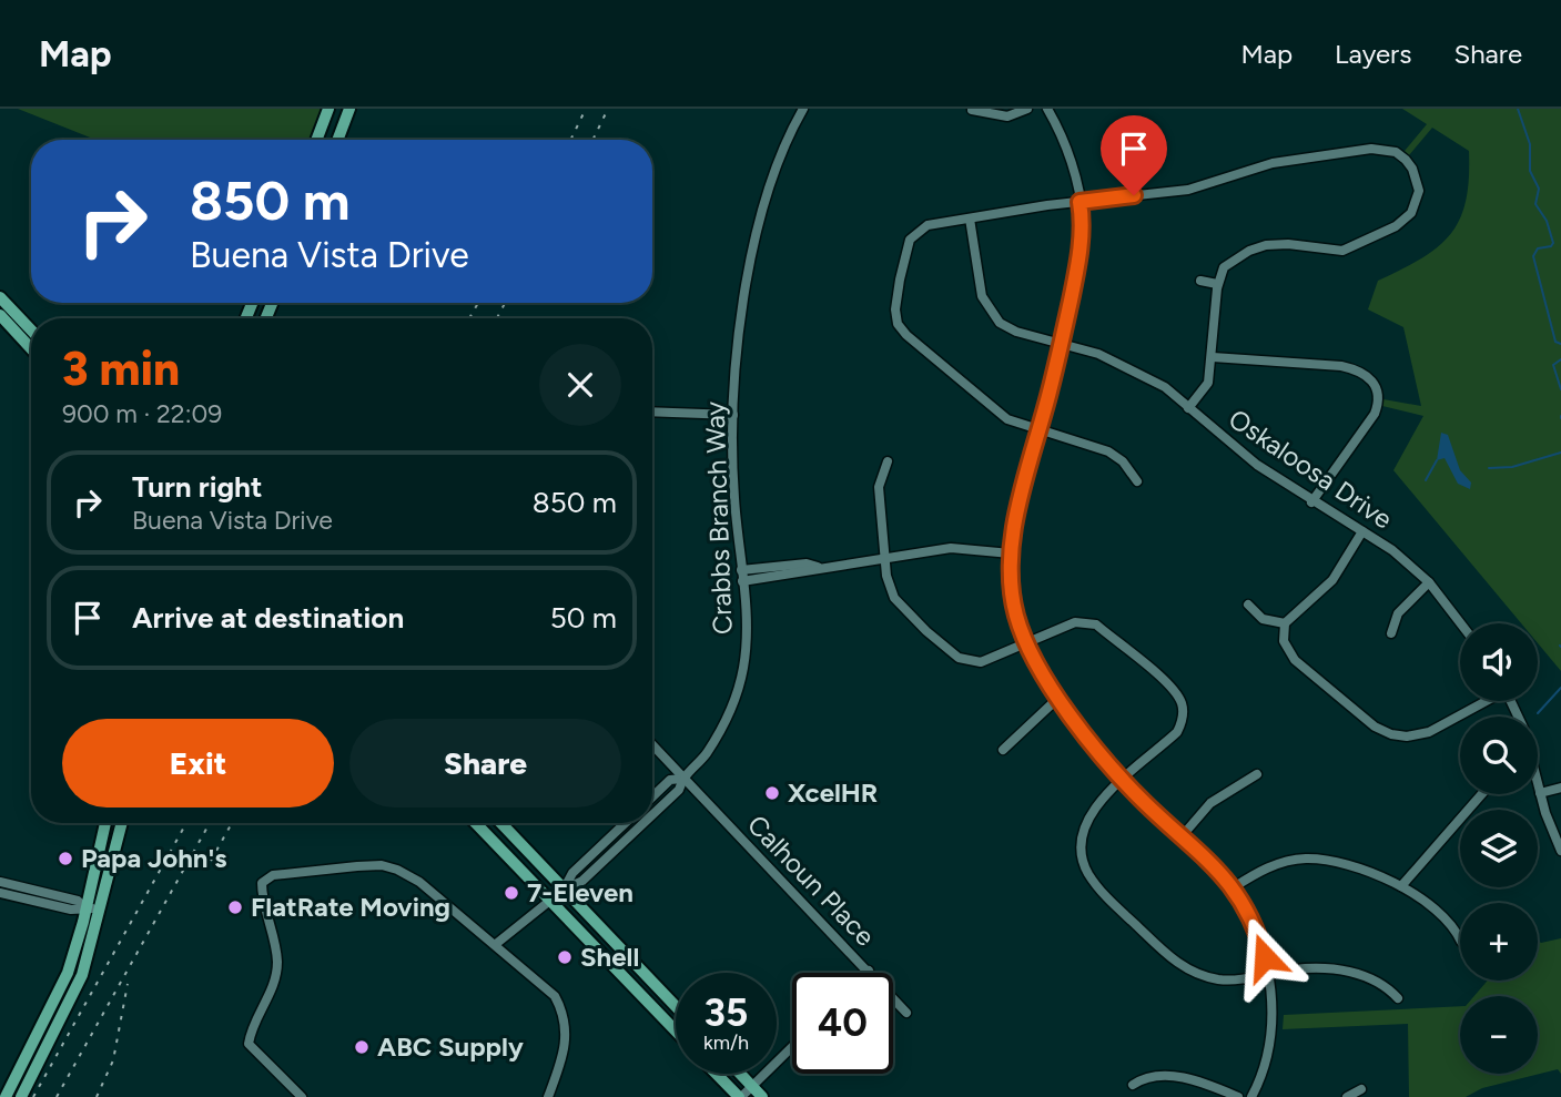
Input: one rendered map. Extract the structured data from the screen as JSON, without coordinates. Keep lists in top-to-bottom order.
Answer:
{
  "streets": {
    "street": ["Oskaloosa Drive", "Crabbs Branch Way", "Calhoun Place"]
  },
  "crossings": [
    ["Crabbs Branch Way", "Calhoun Place"]
  ],
  "places": [
    "XcelHR",
    "Papa John's",
    "7-Eleven",
    "FlatRate Moving",
    "Shell",
    "ABC Supply"
  ],
  "page": {
    "header": "Map",
    "nav": ["Map", "Layers", "Share"],
    "turn": ["850 m", "Buena Vista Drive"],
    "heading": ["3 min", "900 m · 22:09"],
    "list": [
      {
        "name": "Turn right",
        "note": "Buena Vista Drive",
        "value": "850 m"
      },
      {
        "name": "Arrive at destination",
        "value": "50 m"
      }
    ],
    "map_buttons": ["+", "−"],
    "buttons": ["Exit", "Share"],
    "speed": "35 km/h",
    "limit": "40"
  }
}
